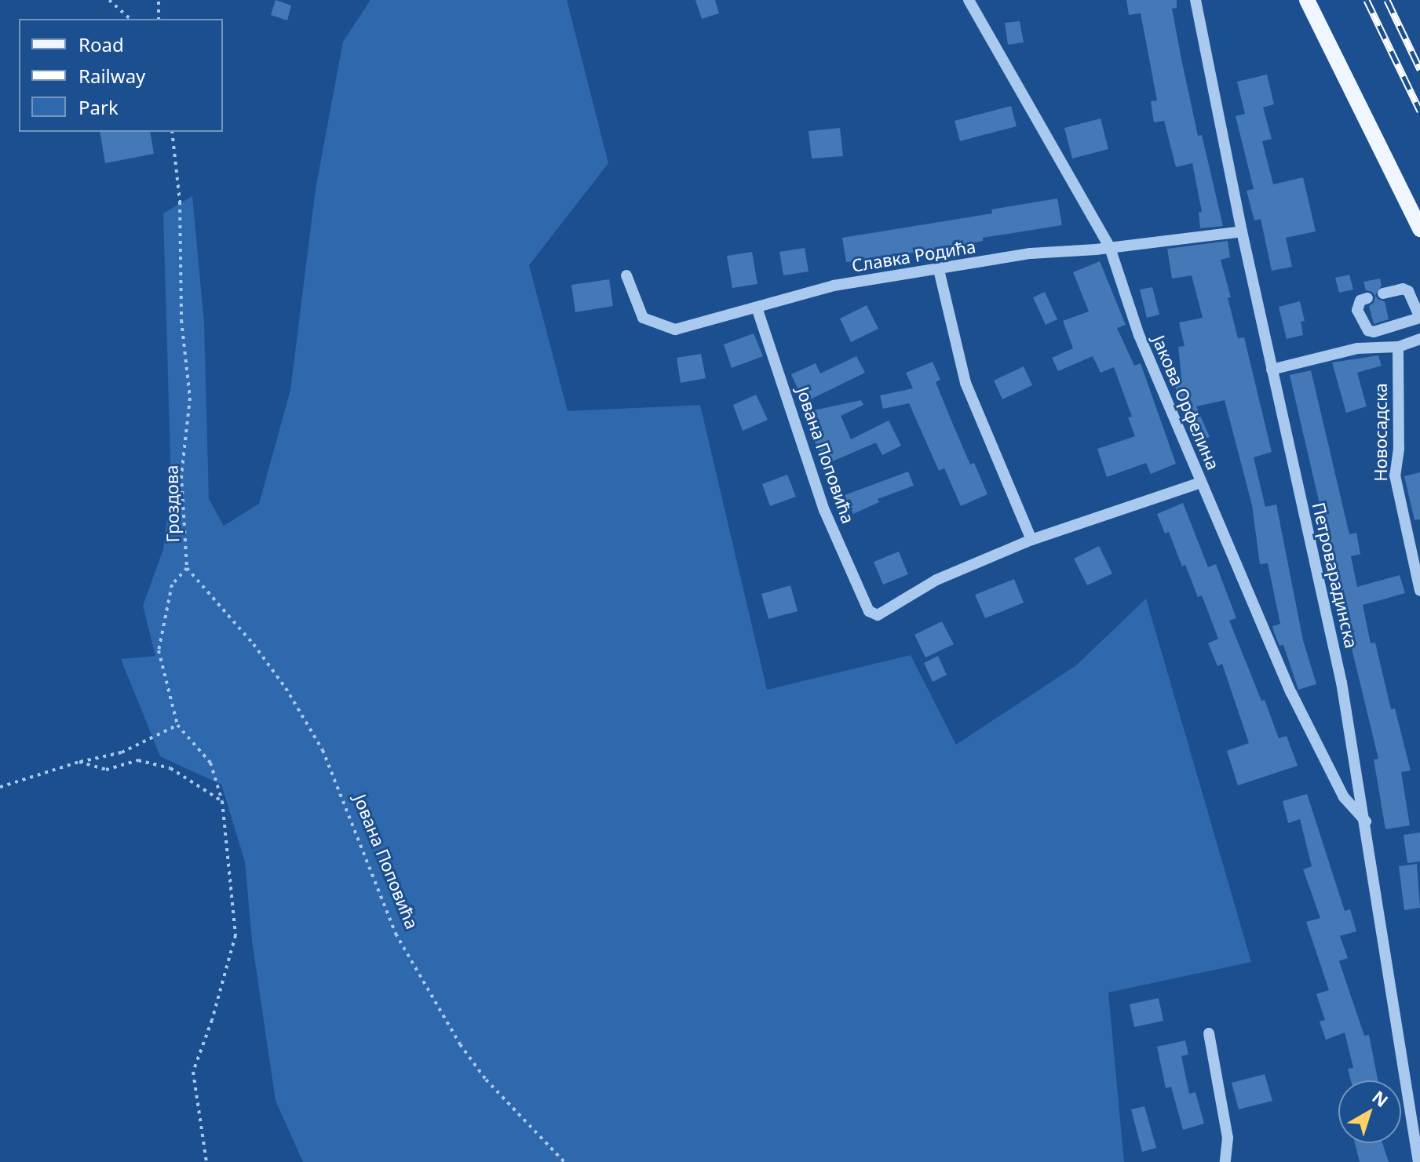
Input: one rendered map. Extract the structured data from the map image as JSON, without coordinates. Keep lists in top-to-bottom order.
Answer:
{
  "streets": {
    "street": [
      "Славка Родића",
      "Јакова Орфелина",
      "Новосадска",
      "Јована Поповића",
      "Петроварадинска"
    ],
    "path": ["Гроздова"]
  },
  "crossings": [
    ["Славка Родића", "Јакова Орфелина"],
    ["Славка Родића", "Јована Поповића"],
    ["Славка Родића", "Петроварадинска"],
    ["Јакова Орфелина", "Петроварадинска"],
    ["Јована Поповића", "Гроздова"]
  ],
  "legend": ["Road", "Railway", "Park"],
  "north": "top right"
}
